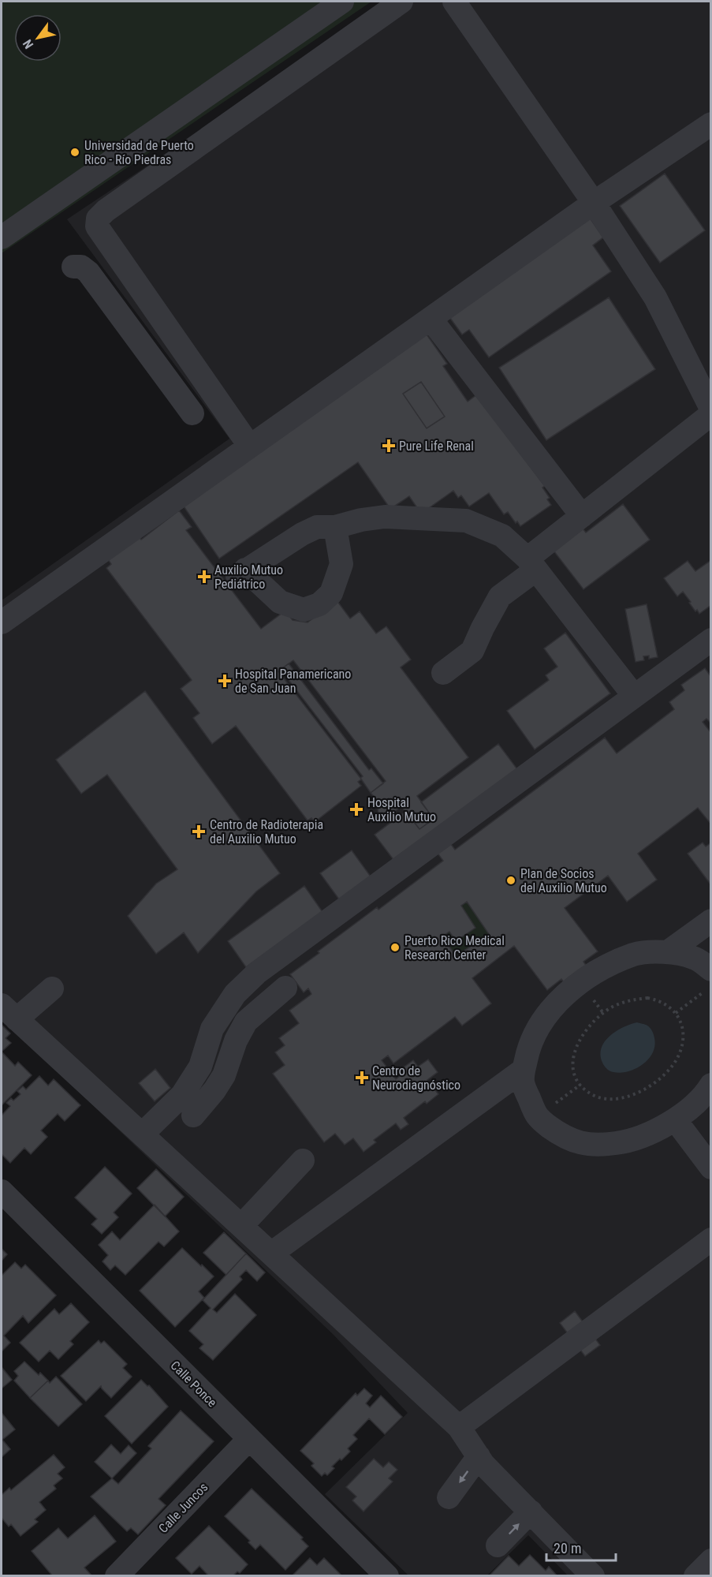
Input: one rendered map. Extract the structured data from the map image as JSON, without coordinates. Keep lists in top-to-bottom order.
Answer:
{
  "streets": {
    "street": ["Calle Ponce", "Calle Juncos"]
  },
  "crossings": [
    ["Calle Ponce", "Calle Juncos"]
  ],
  "places": {
    "other": ["Universidad de Puerto Rico - Río Piedras", "Plan de Socios del Auxilio Mutuo", "Puerto Rico Medical Research Center"],
    "health": [
      "Pure Life Renal",
      "Auxilio Mutuo Pediátrico",
      "Hospital Panamericano de San Juan",
      "Hospital Auxilio Mutuo",
      "Centro de Radioterapia del Auxilio Mutuo",
      "Centro de Neurodiagnóstico"
    ]
  },
  "scale_bar": "20 m",
  "north": "bottom left"
}
